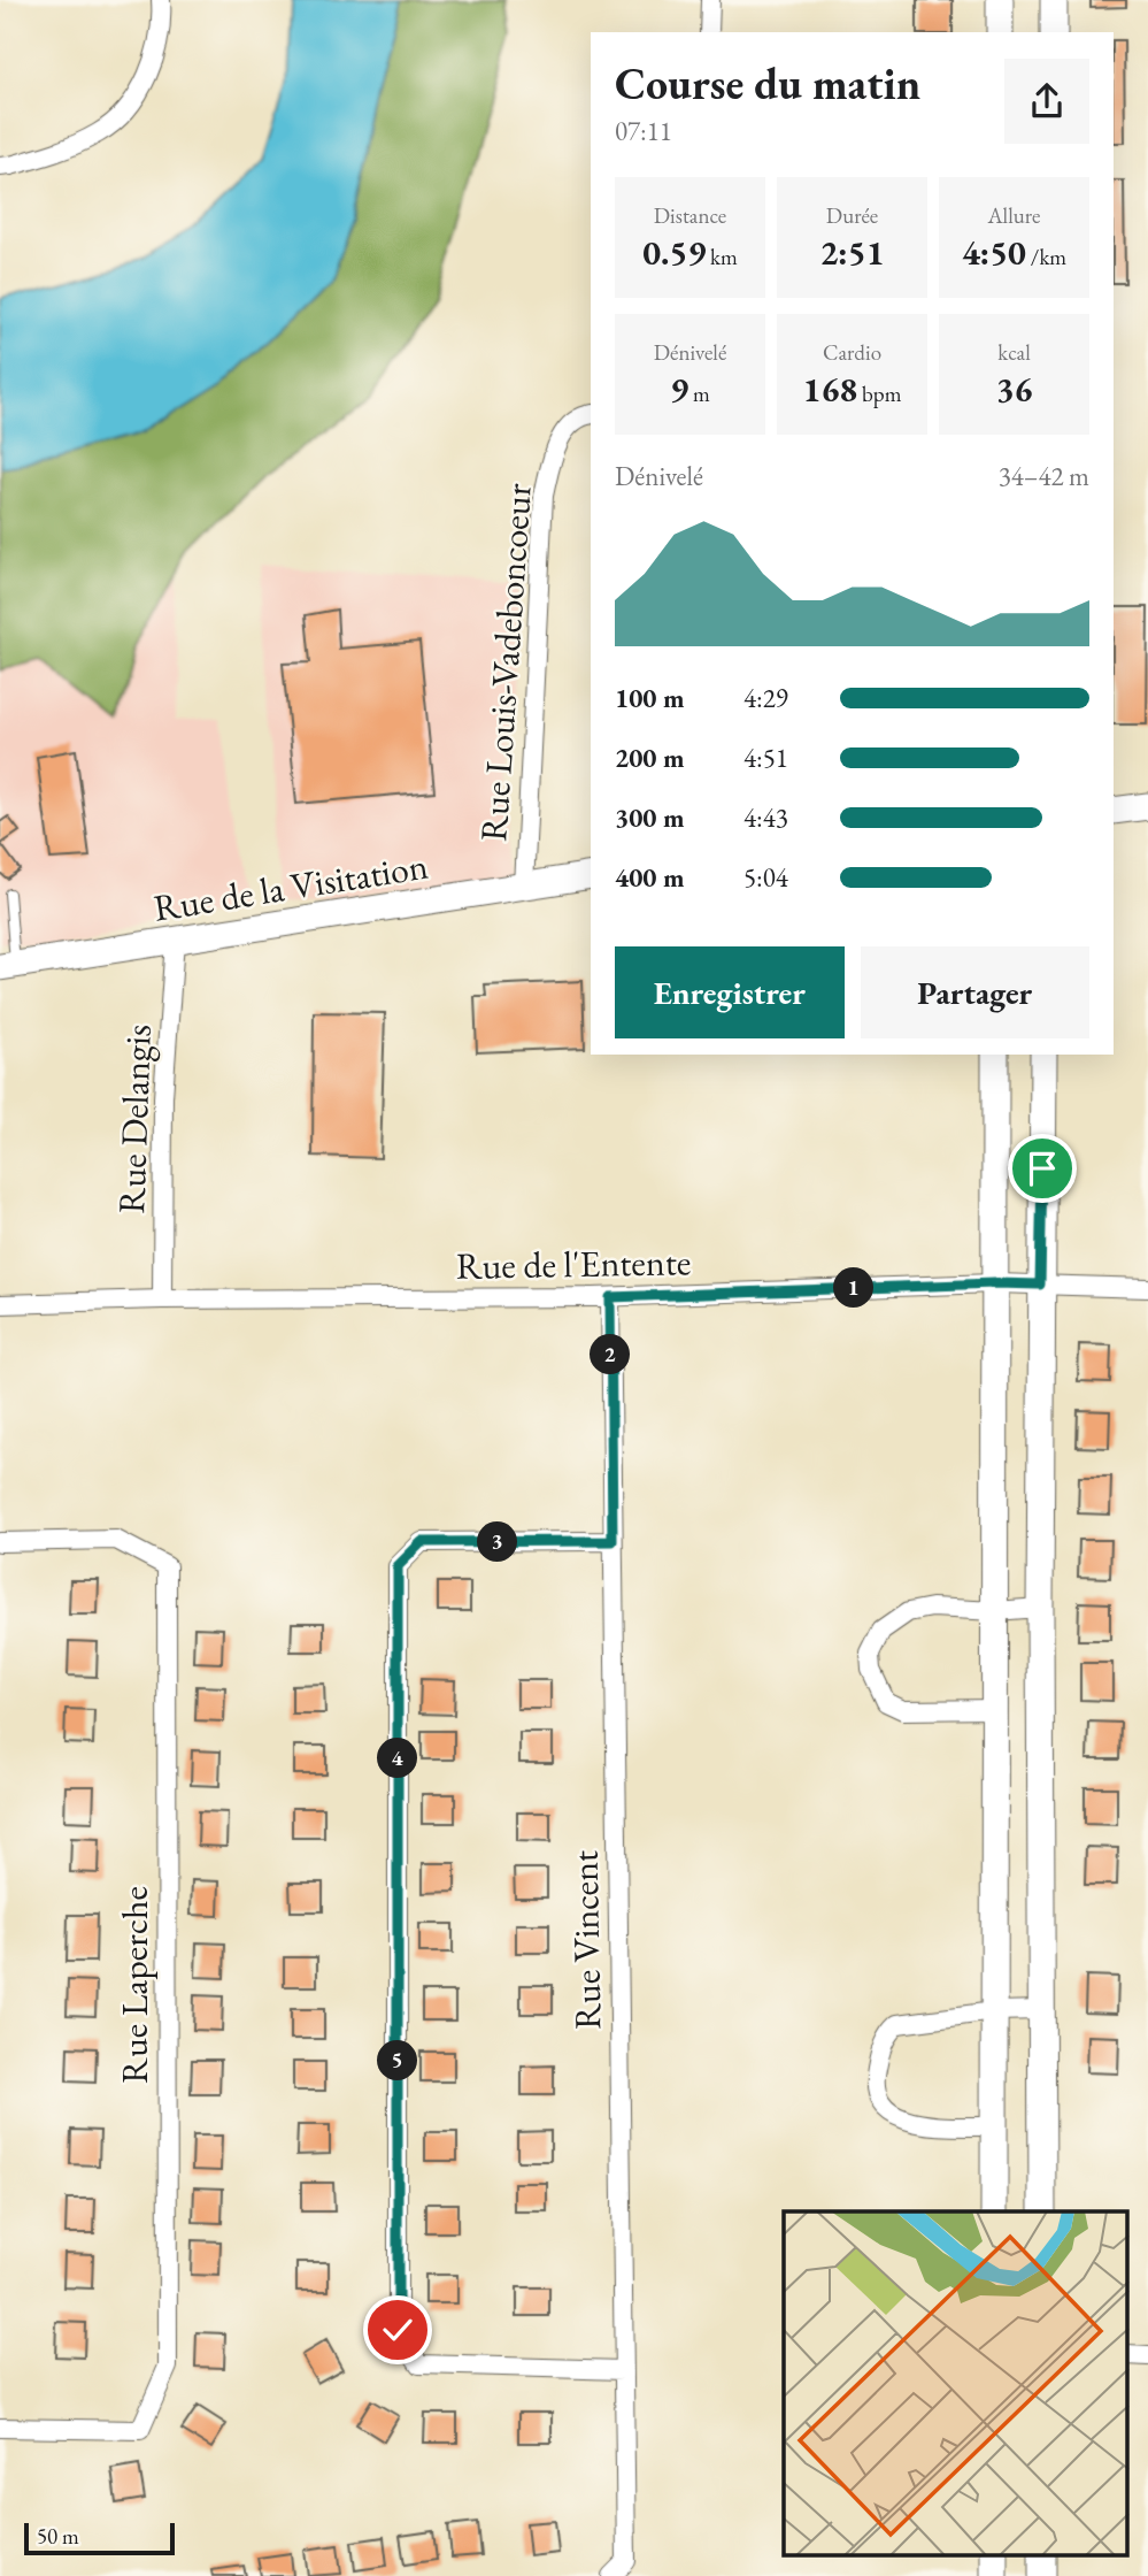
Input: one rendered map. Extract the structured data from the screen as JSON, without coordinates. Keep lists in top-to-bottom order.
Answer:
{
  "streets": {
    "street": [
      "Rue Louis-Vadeboncoeur",
      "Rue de la Visitation",
      "Rue Delangis",
      "Rue de l'Entente",
      "Rue Vincent",
      "Rue Laperche"
    ]
  },
  "crossings": [
    ["Rue Louis-Vadeboncoeur", "Rue de la Visitation"],
    ["Rue de la Visitation", "Rue Delangis"],
    ["Rue Delangis", "Rue de l'Entente"],
    ["Rue de l'Entente", "Rue Vincent"]
  ],
  "scale_bar": "50 m",
  "page": {
    "heading": ["Course du matin", "07:11"],
    "stats": [
      ["Distance", "0.59 km"],
      ["Durée", "2:51"],
      ["Allure", "4:50 /km"],
      ["Dénivelé", "9 m"],
      ["Cardio", "168 bpm"],
      ["kcal", "36"]
    ],
    "chart": ["Dénivelé", "34–42 m"],
    "list": [
      {
        "name": "100 m",
        "note": "4:29"
      },
      {
        "name": "200 m",
        "note": "4:51"
      },
      {
        "name": "300 m",
        "note": "4:43"
      },
      {
        "name": "400 m",
        "note": "5:04"
      }
    ],
    "buttons": ["Enregistrer", "Partager"],
    "pins": [
      "1",
      "2",
      "3",
      "4",
      "5"
    ],
    "scale": "50 m"
  }
}
